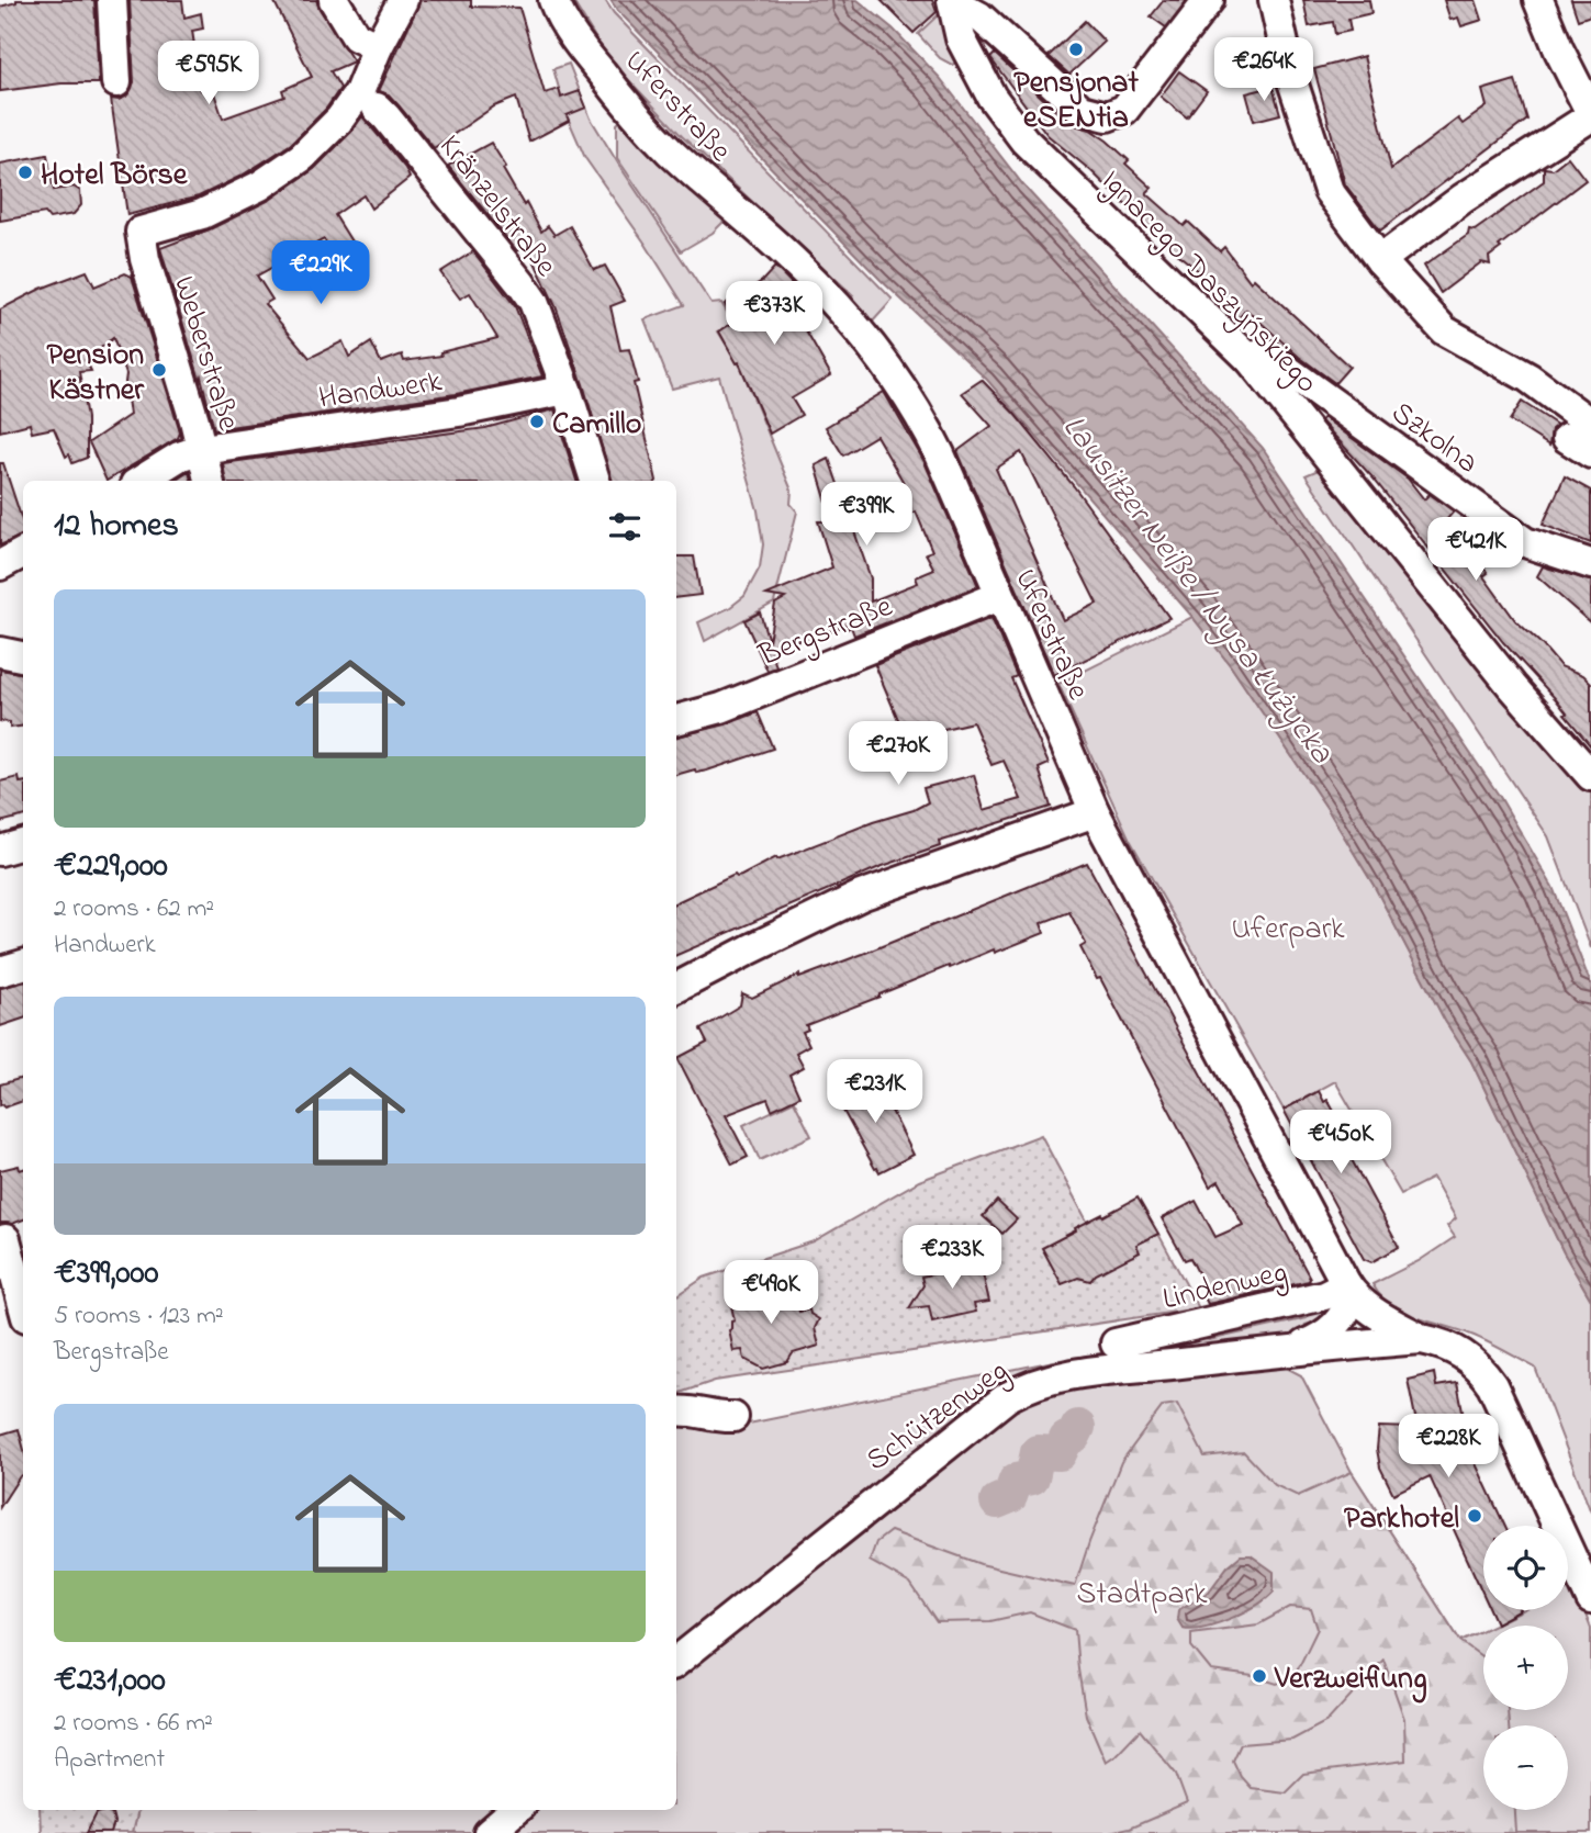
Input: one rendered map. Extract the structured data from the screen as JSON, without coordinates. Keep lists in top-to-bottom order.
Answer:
{
  "streets": {
    "street": [
      "Uferstraße",
      "Kränzelstraße",
      "Ignacego Daszyńskiego",
      "Weberstraße",
      "Handwerk",
      "Szkolna",
      "Bergstraße",
      "Lindenweg",
      "Schützenweg"
    ]
  },
  "crossings": [
    ["Uferstraße", "Bergstraße"],
    ["Uferstraße", "Lindenweg"],
    ["Uferstraße", "Schützenweg"],
    ["Kränzelstraße", "Weberstraße"],
    ["Kränzelstraße", "Handwerk"],
    ["Ignacego Daszyńskiego", "Szkolna"],
    ["Weberstraße", "Handwerk"],
    ["Lindenweg", "Schützenweg"]
  ],
  "water": ["Lausitzer Neiße / Nysa Łużycka"],
  "parks": ["Uferpark", "Stadtpark"],
  "places": [
    "Pensjonat eSENtia",
    "Hotel Börse",
    "Pension Kästner",
    "Camillo",
    "Parkhotel",
    "Verzweiflung"
  ],
  "page": {
    "price": [
      "€264K",
      "€595K",
      "€229K",
      "€373K",
      "€399K",
      "€421K",
      "€270K",
      "€231K",
      "€450K",
      "€233K",
      "€490K",
      "€228K"
    ],
    "heading": "12 homes",
    "list": [
      {
        "name": "€229,000",
        "note": "2 rooms · 62 m² · Handwerk"
      },
      {
        "name": "€399,000",
        "note": "5 rooms · 123 m² · Bergstraße"
      },
      {
        "name": "€231,000",
        "note": "2 rooms · 66 m² · Apartment"
      }
    ],
    "map_buttons": ["+", "−"]
  }
}
